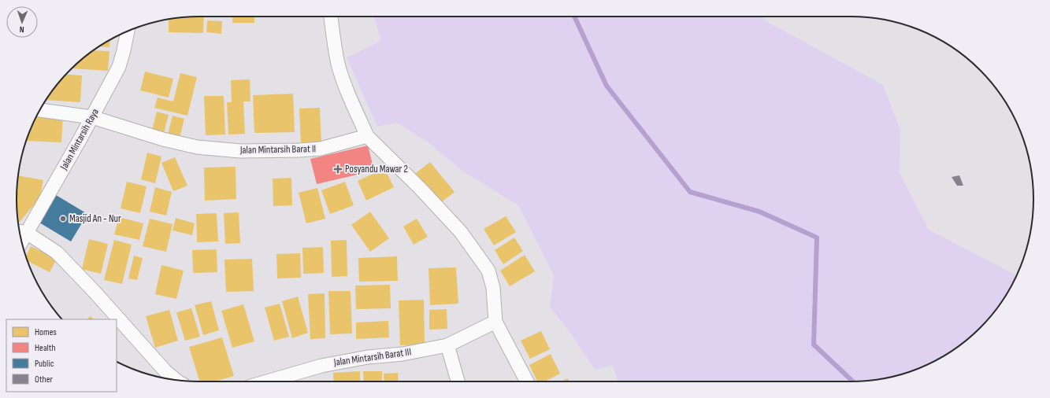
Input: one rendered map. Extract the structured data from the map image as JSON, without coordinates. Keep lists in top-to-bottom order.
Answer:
{
  "streets": {
    "street": ["Jalan Mintarsih Raya", "Jalan Mintarsih Barat II", "Jalan Mintarsih Barat III"]
  },
  "crossings": [
    ["Jalan Mintarsih Raya", "Jalan Mintarsih Barat II"]
  ],
  "places": {
    "health": ["Posyandu Mawar 2"],
    "other": ["Masjid An - Nur"]
  },
  "legend": [
    "Homes",
    "Health",
    "Public",
    "Other"
  ],
  "north": "bottom"
}
